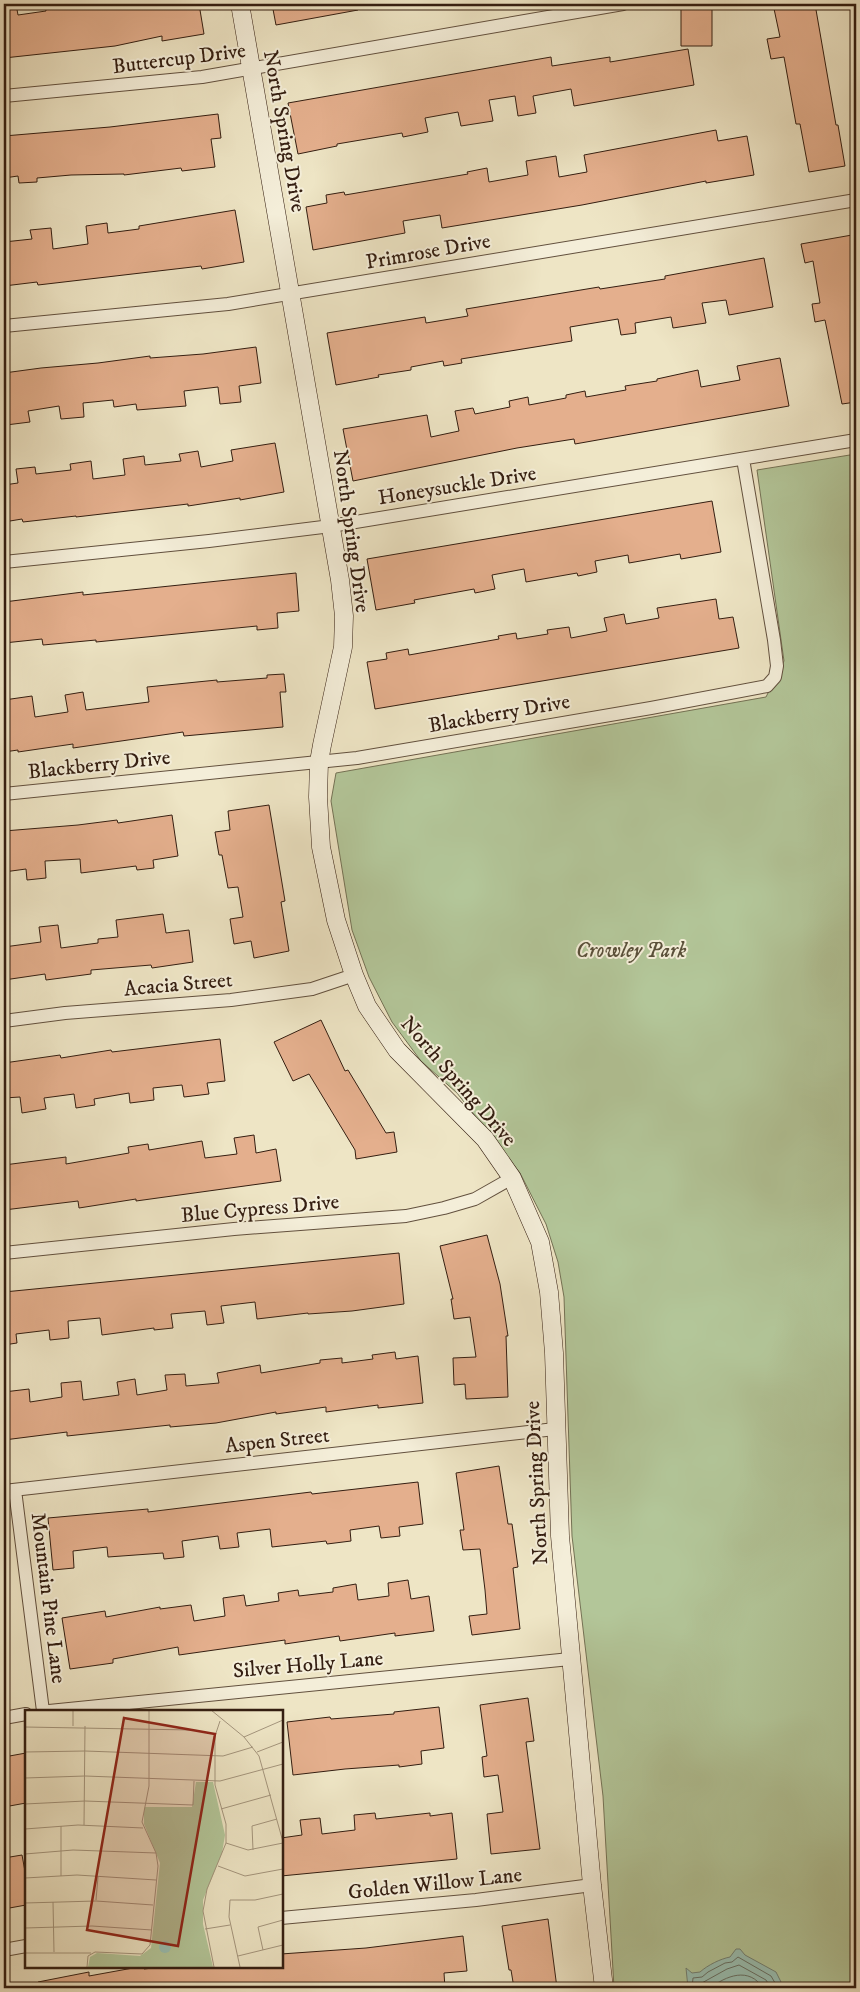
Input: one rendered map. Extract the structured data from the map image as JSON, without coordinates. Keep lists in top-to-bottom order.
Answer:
{
  "streets": {
    "street": [
      "Buttercup Drive",
      "North Spring Drive",
      "Primrose Drive",
      "Honeysuckle Drive",
      "Blackberry Drive",
      "Acacia Street",
      "Blue Cypress Drive",
      "Aspen Street",
      "Mountain Pine Lane",
      "Silver Holly Lane",
      "Golden Willow Lane"
    ]
  },
  "crossings": [
    ["Buttercup Drive", "North Spring Drive"],
    ["North Spring Drive", "Primrose Drive"],
    ["North Spring Drive", "Honeysuckle Drive"],
    ["North Spring Drive", "Blackberry Drive"],
    ["North Spring Drive", "Acacia Street"],
    ["North Spring Drive", "Blue Cypress Drive"],
    ["North Spring Drive", "Aspen Street"],
    ["North Spring Drive", "Silver Holly Lane"],
    ["North Spring Drive", "Golden Willow Lane"],
    ["Honeysuckle Drive", "Blackberry Drive"],
    ["Aspen Street", "Mountain Pine Lane"]
  ],
  "parks": ["Crowley Park"]
}
